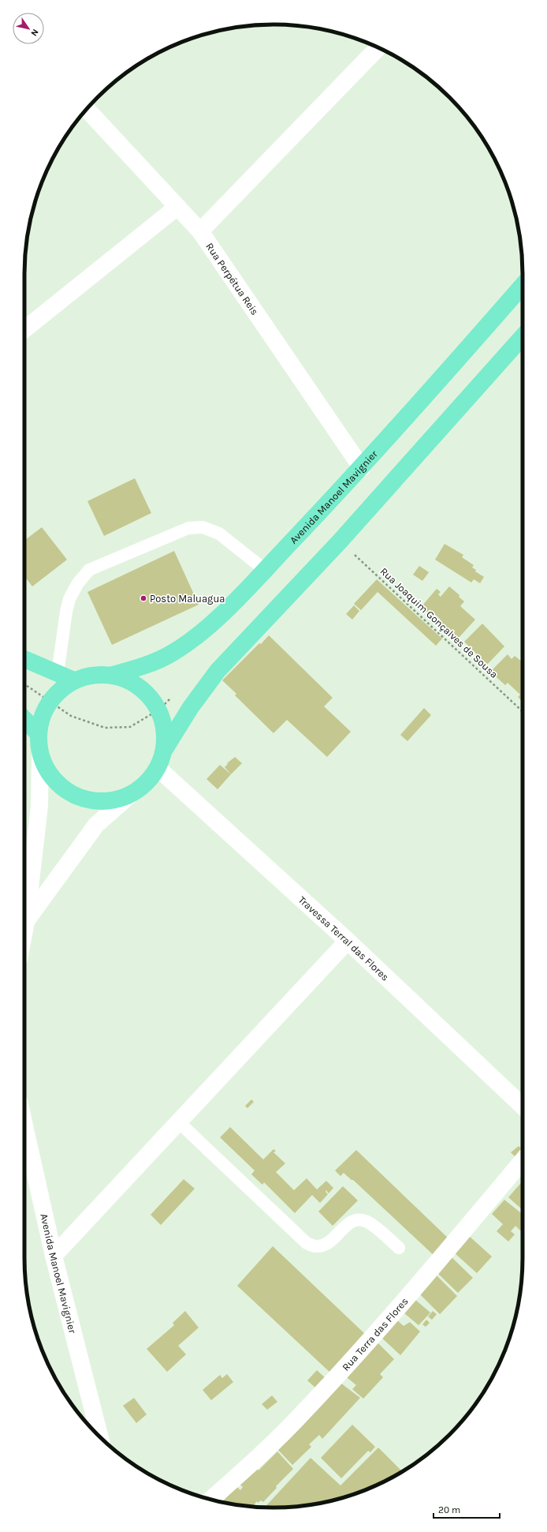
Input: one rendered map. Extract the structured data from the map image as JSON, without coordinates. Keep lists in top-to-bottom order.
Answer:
{
  "streets": {
    "highway": ["Avenida Manoel Mavignier"],
    "street": ["Rua Perpétua Reis", "Travessa Terral das Flores", "Rua Terra das Flores"],
    "path": ["Rua Joaquim Gonçalves de Sousa"]
  },
  "crossings": [
    ["Rua Perpétua Reis", "Avenida Manoel Mavignier"]
  ],
  "places": ["Posto Maluagua"],
  "scale_bar": "20 m",
  "north": "bottom right"
}
